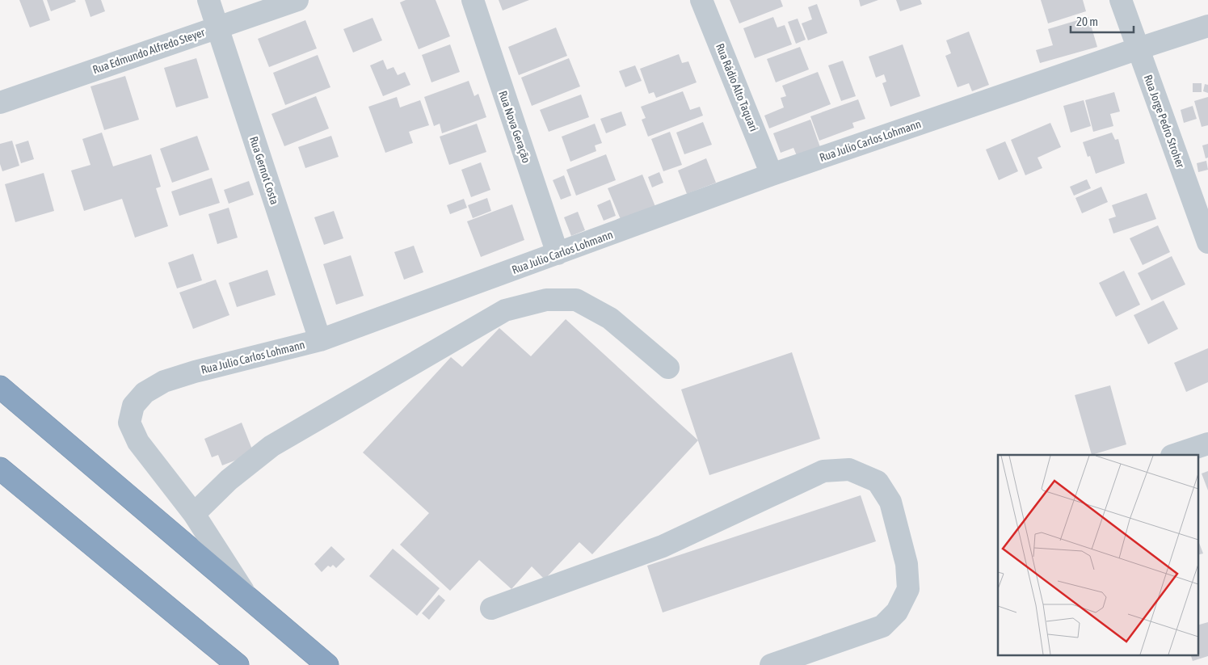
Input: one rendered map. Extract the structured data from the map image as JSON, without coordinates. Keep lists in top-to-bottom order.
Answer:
{
  "streets": {
    "street": [
      "Rua Edmundo Alfredo Steyer",
      "Rua Rádio Alto Taquari",
      "Rua Jorge Pedro Stroher",
      "Rua Nova Geração",
      "Rua Julio Carlos Lohmann",
      "Rua Gernot Costa"
    ]
  },
  "crossings": [
    ["Rua Edmundo Alfredo Steyer", "Rua Gernot Costa"],
    ["Rua Rádio Alto Taquari", "Rua Julio Carlos Lohmann"],
    ["Rua Jorge Pedro Stroher", "Rua Julio Carlos Lohmann"],
    ["Rua Nova Geração", "Rua Julio Carlos Lohmann"],
    ["Rua Julio Carlos Lohmann", "Rua Gernot Costa"]
  ],
  "scale_bar": "20 m"
}
